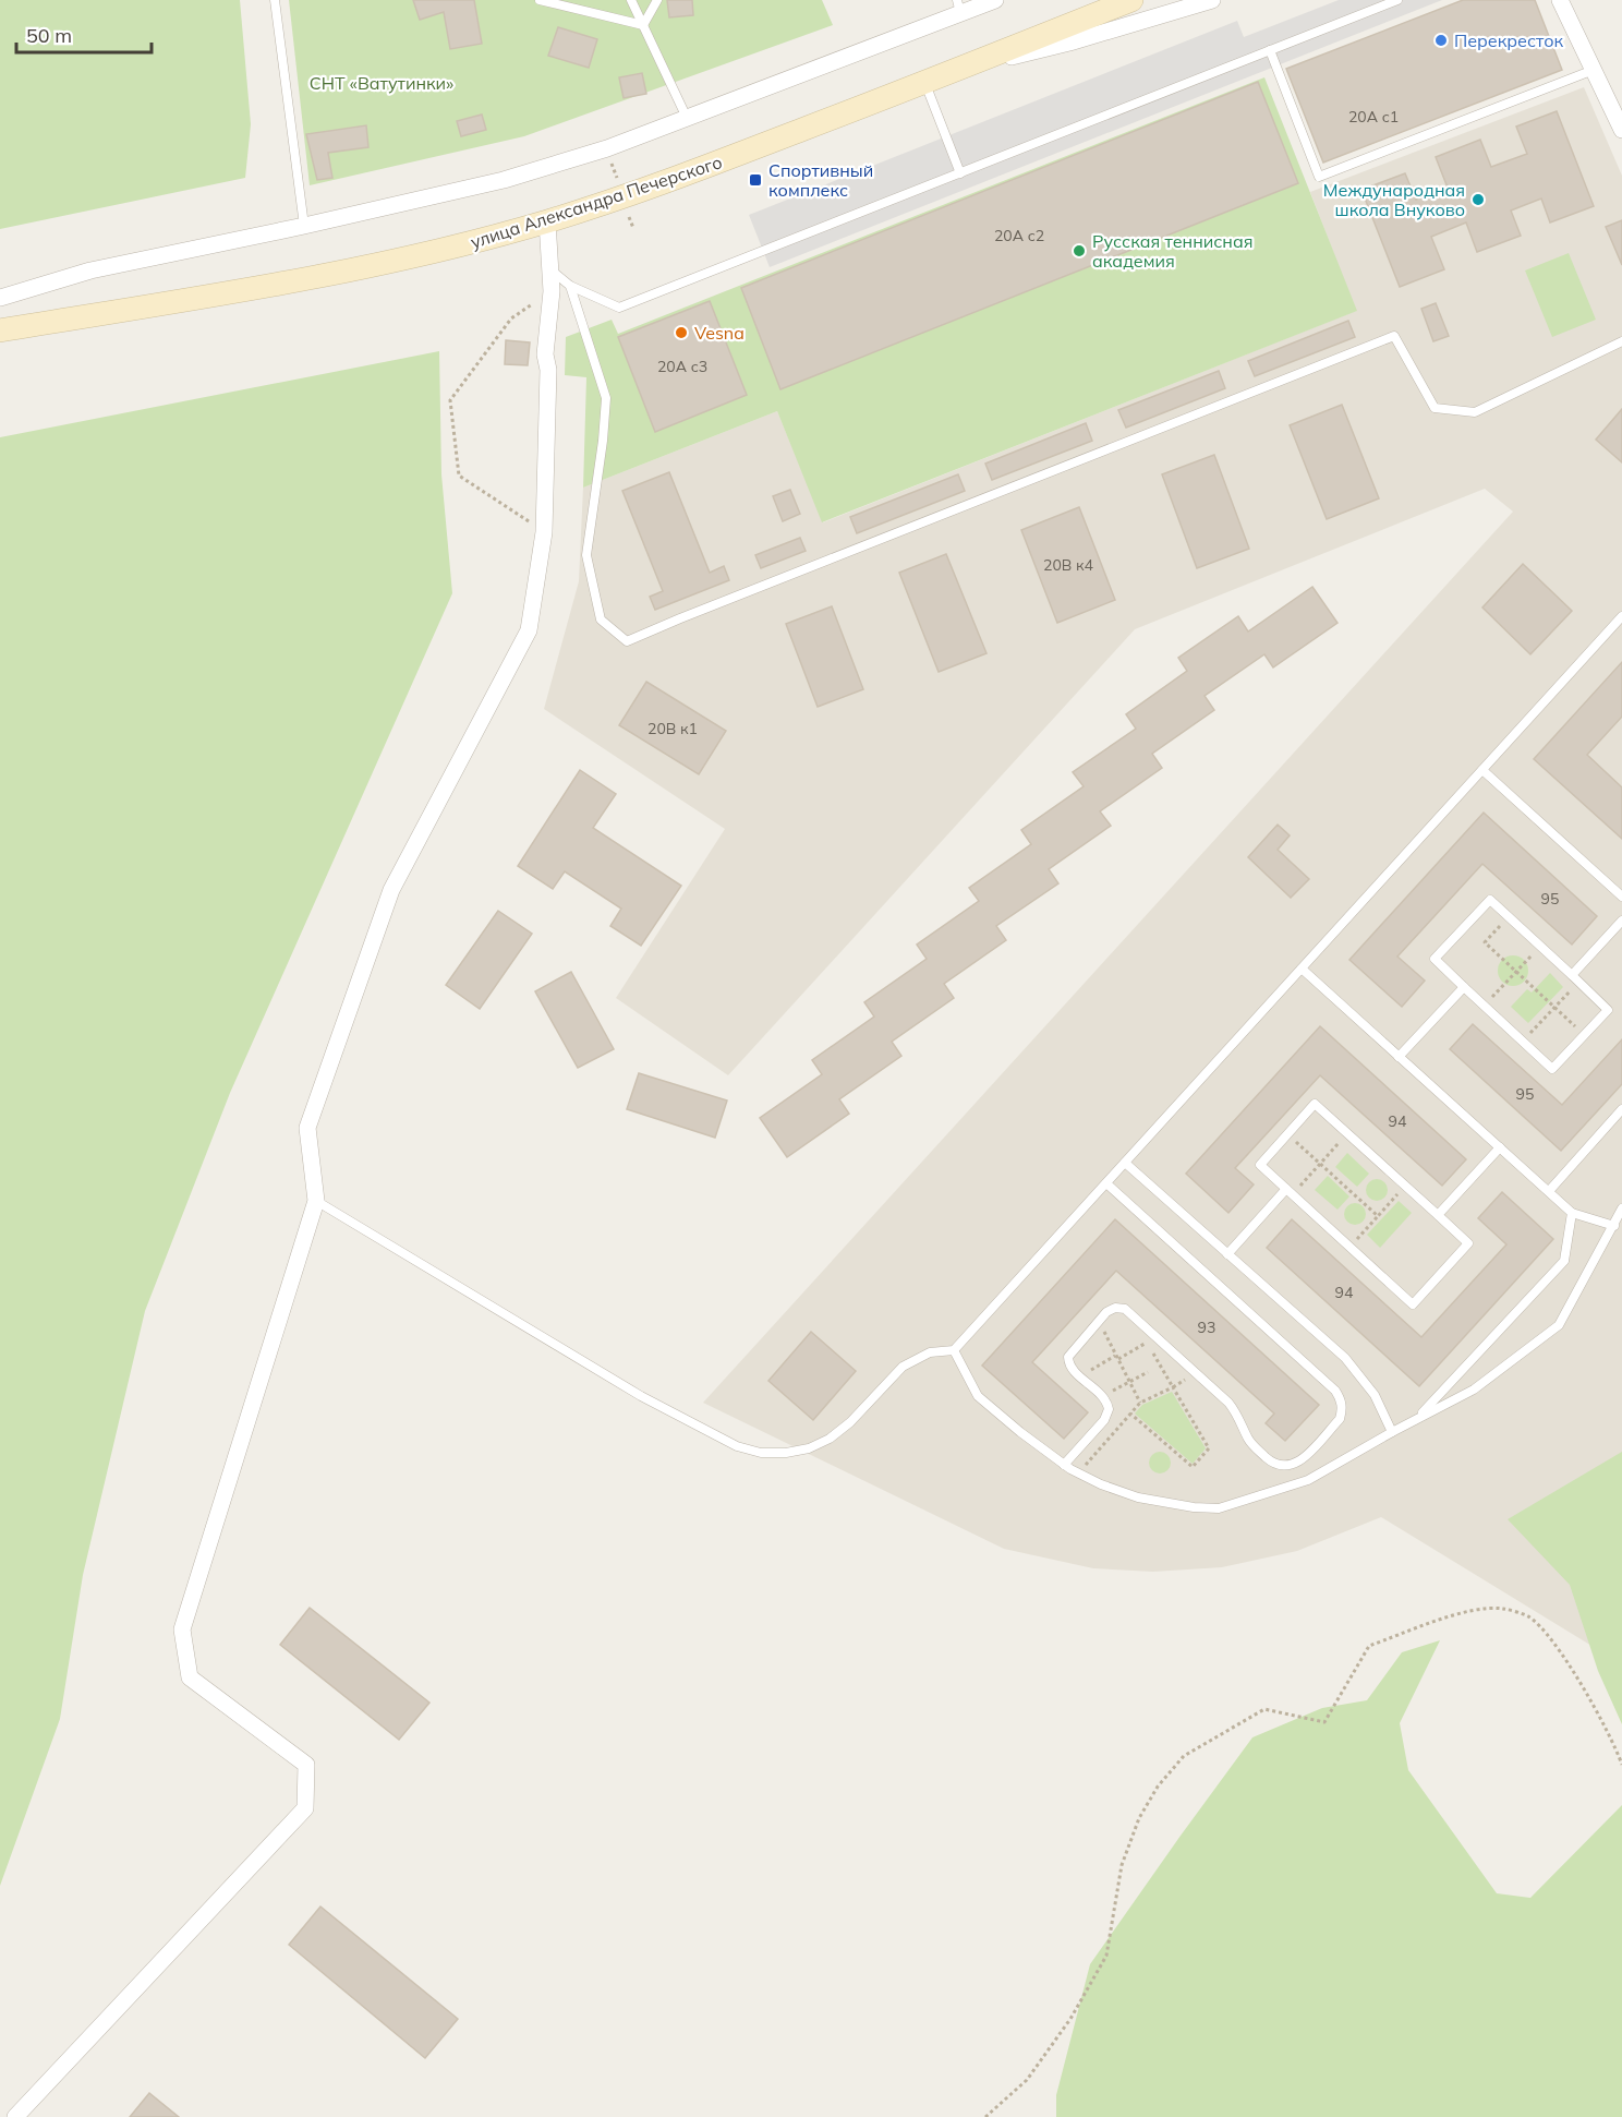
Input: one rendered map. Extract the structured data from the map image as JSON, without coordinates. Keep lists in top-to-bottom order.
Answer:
{
  "streets": {
    "main road": ["улица Александра Печерского"]
  },
  "parks": ["СНТ «Ватутинки»"],
  "places": {
    "other": [
      "Перекресток",
      "Международная школа Внуково",
      "Русская теннисная академия",
      "Vesna"
    ],
    "transit": ["Спортивный комплекс"]
  },
  "house_numbers": [
    "20А с1",
    "20А с2",
    "20А с3",
    "20В к4",
    "20В к1",
    "95",
    "95",
    "94",
    "94",
    "93"
  ],
  "scale_bar": "50 m"
}
